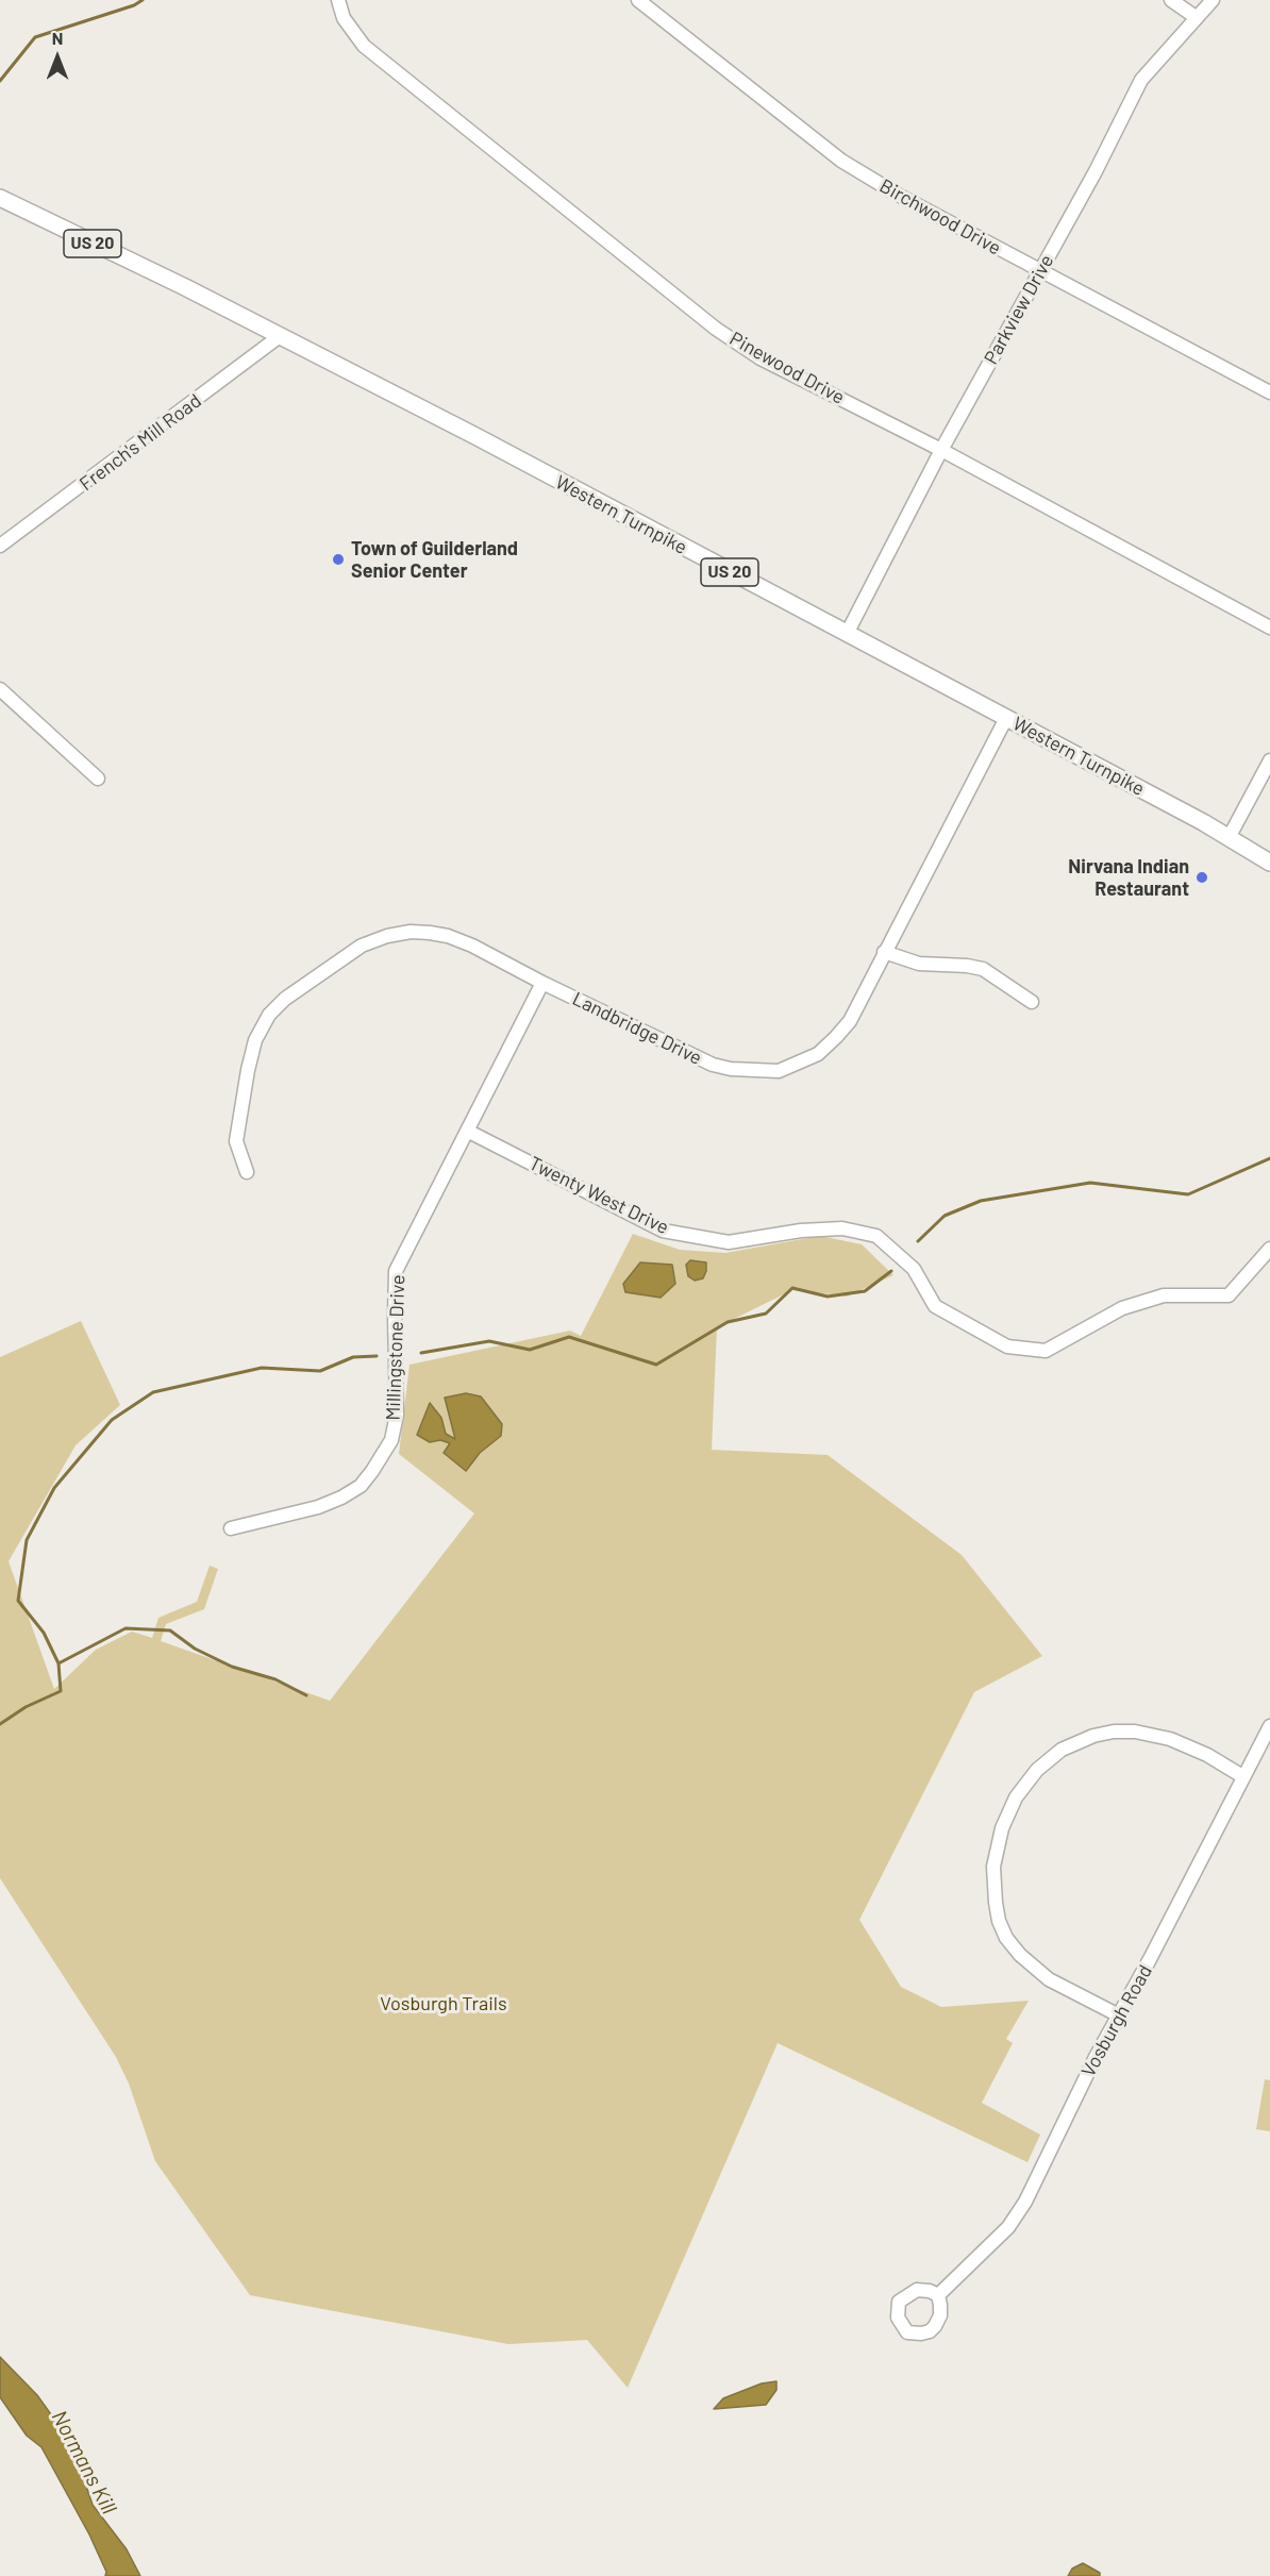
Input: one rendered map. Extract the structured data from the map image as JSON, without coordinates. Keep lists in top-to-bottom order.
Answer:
{
  "streets": {
    "main road": ["US 20", "Western Turnpike"],
    "street": [
      "Birchwood Drive",
      "Parkview Drive",
      "Pinewood Drive",
      "French's Mill Road",
      "Landbridge Drive",
      "Twenty West Drive",
      "Millingstone Drive",
      "Vosburgh Road"
    ]
  },
  "crossings": [
    ["Birchwood Drive", "Parkview Drive"],
    ["Parkview Drive", "Pinewood Drive"],
    ["Parkview Drive", "Western Turnpike"],
    ["French's Mill Road", "Western Turnpike"],
    ["Western Turnpike", "Landbridge Drive"],
    ["Landbridge Drive", "Millingstone Drive"],
    ["Twenty West Drive", "Millingstone Drive"]
  ],
  "water": ["Normans Kill"],
  "parks": ["Vosburgh Trails"],
  "places": ["Town of Guilderland Senior Center", "Nirvana Indian Restaurant"],
  "north": "top"
}
